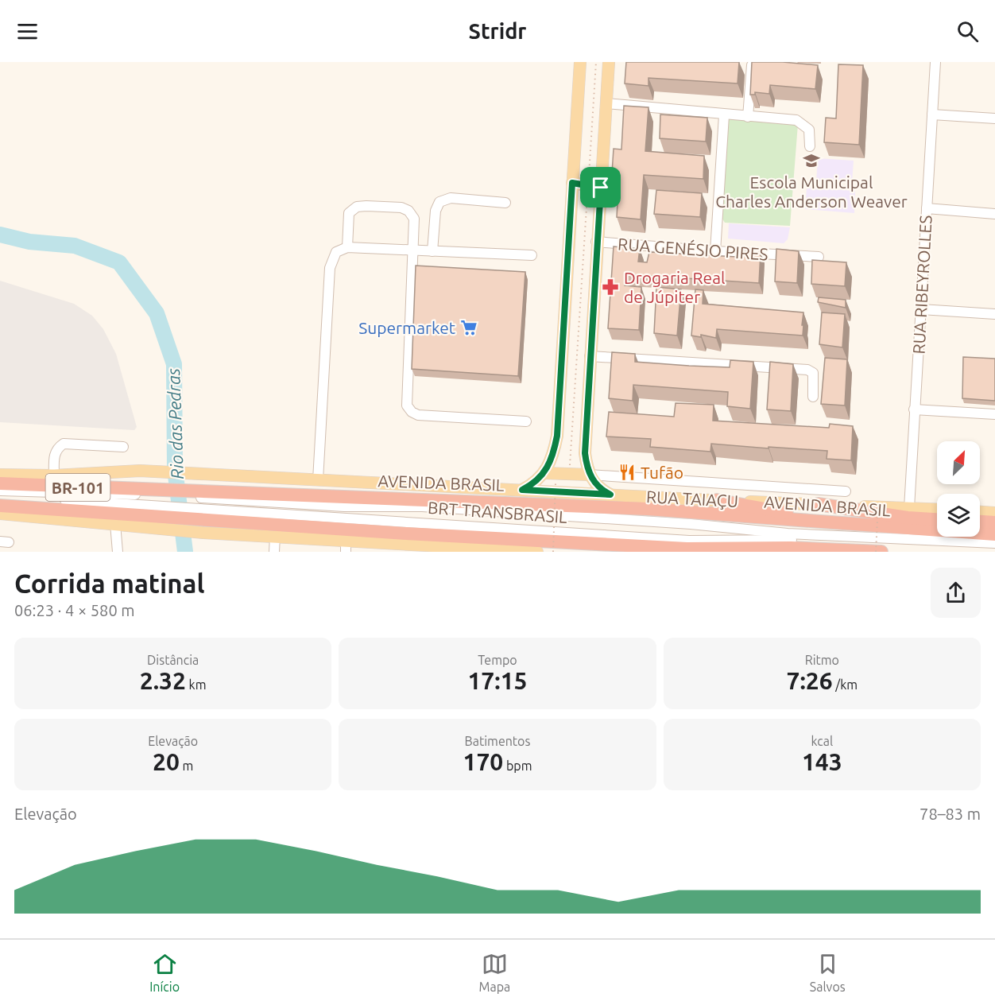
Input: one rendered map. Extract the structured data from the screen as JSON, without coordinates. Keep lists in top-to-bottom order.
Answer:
{
  "streets": {
    "highway": ["AVENIDA BRASIL", "BR-101"],
    "main road": ["RUA TAIAÇU"],
    "street": ["RUA GENÉSIO PIRES", "RUA RIBEYROLLES", "BRT TRANSBRASIL"]
  },
  "crossings": [
    ["RUA RIBEYROLLES", "RUA TAIAÇU"],
    ["AVENIDA BRASIL", "RUA TAIAÇU"],
    ["AVENIDA BRASIL", "BRT TRANSBRASIL"],
    ["BR-101", "BRT TRANSBRASIL"]
  ],
  "water": ["Rio das Pedras"],
  "places": {
    "school or university": ["Escola Municipal Charles Anderson Weaver"],
    "pharmacy": ["Drogaria Real de Júpiter"],
    "supermarket": ["Supermarket"],
    "restaurant": ["Tufão"]
  },
  "north": "top right",
  "page": {
    "header": "Stridr",
    "heading": ["Corrida matinal", "06:23 · 4 × 580 m"],
    "stats": [
      ["Distância", "2.32 km"],
      ["Tempo", "17:15"],
      ["Ritmo", "7:26 /km"],
      ["Elevação", "20 m"],
      ["Batimentos", "170 bpm"],
      ["kcal", "143"]
    ],
    "chart": ["Elevação", "78–83 m"],
    "tabs": ["Início", "Mapa", "Salvos"]
  }
}
